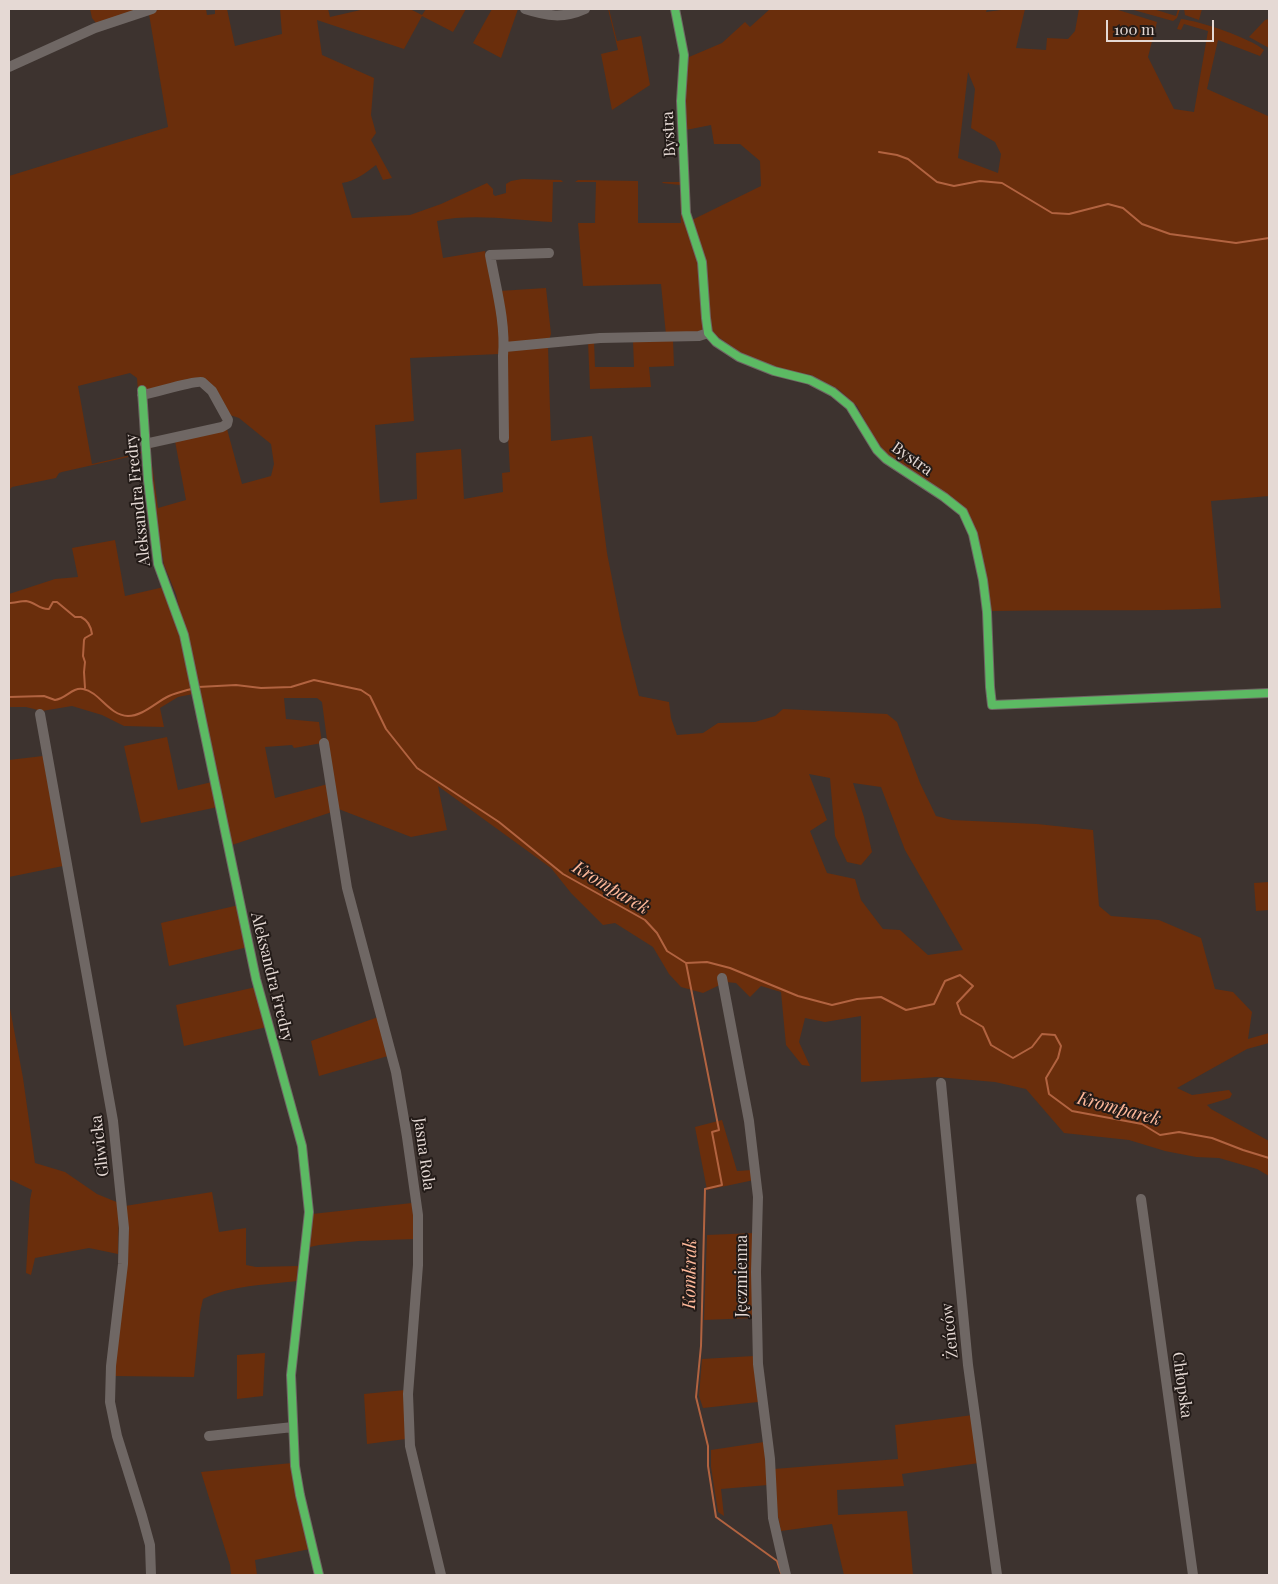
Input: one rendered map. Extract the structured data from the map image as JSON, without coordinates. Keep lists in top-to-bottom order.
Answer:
{
  "streets": {
    "street": [
      "Bystra",
      "Aleksandra Fredry",
      "Gliwicka",
      "Jasna Rola",
      "Jęczmienna",
      "Żeńców",
      "Chłopska"
    ]
  },
  "water": ["Kromparek", "Komkrak"],
  "scale_bar": "100 m"
}
